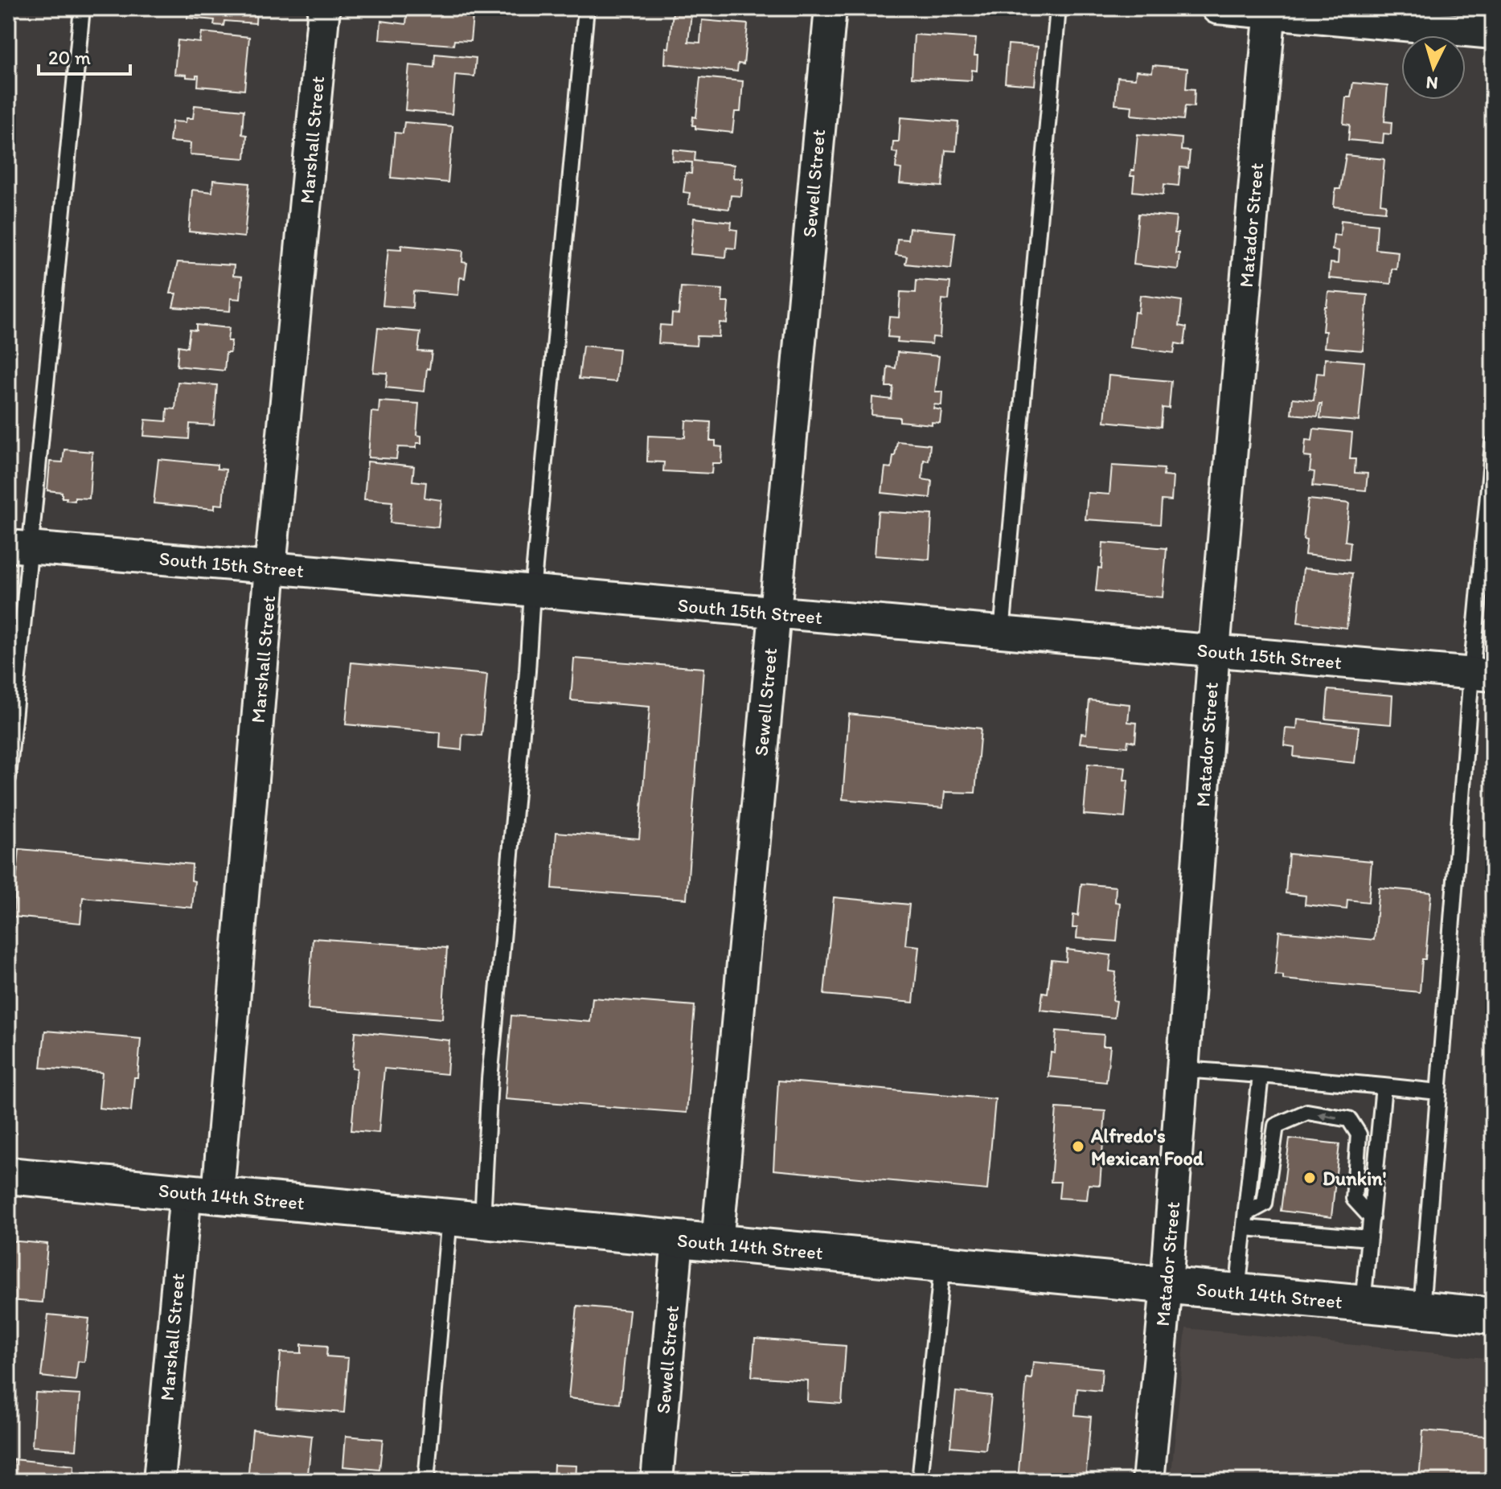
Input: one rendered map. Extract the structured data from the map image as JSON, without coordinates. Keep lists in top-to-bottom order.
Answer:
{
  "streets": {
    "main road": ["South 14th Street"],
    "street": [
      "Marshall Street",
      "Sewell Street",
      "Matador Street",
      "South 15th Street"
    ]
  },
  "crossings": [
    ["Marshall Street", "South 15th Street"],
    ["Marshall Street", "South 14th Street"],
    ["Sewell Street", "South 15th Street"],
    ["Sewell Street", "South 14th Street"],
    ["Matador Street", "South 15th Street"],
    ["Matador Street", "South 14th Street"]
  ],
  "places": ["Alfredo's Mexican Food", "Dunkin'"],
  "scale_bar": "20 m",
  "north": "bottom"
}
